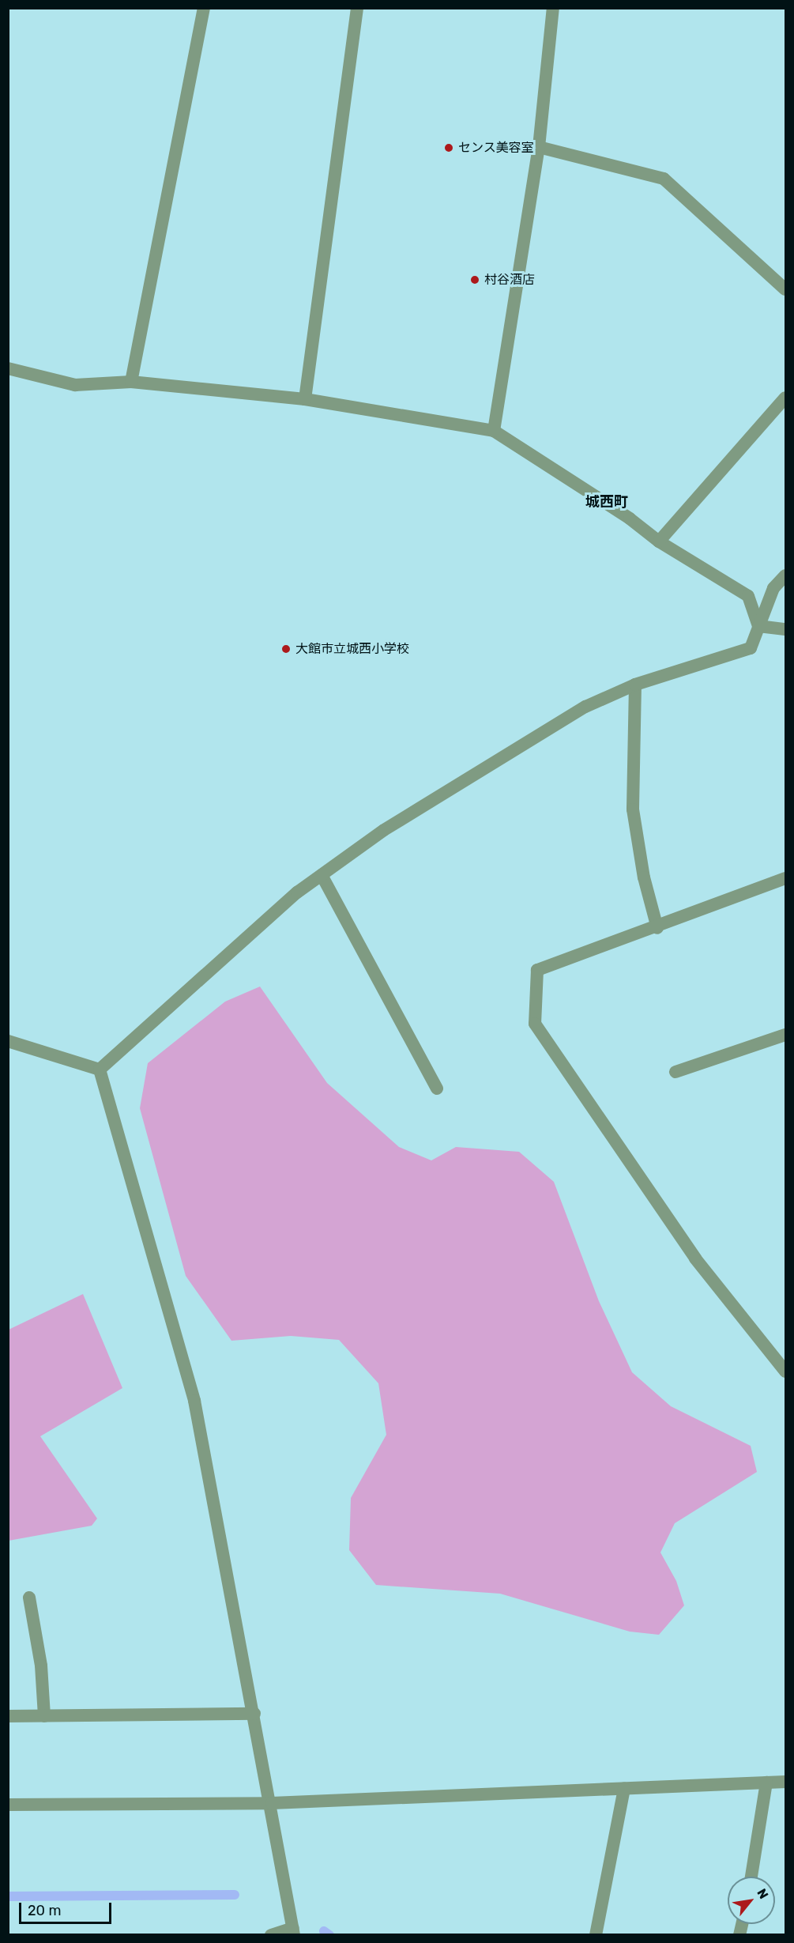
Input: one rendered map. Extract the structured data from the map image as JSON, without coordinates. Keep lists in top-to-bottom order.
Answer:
{
  "districts": ["城西町"],
  "places": ["センス美容室", "村谷酒店", "大館市立城西小学校"],
  "scale_bar": "20 m",
  "north": "top right"
}
